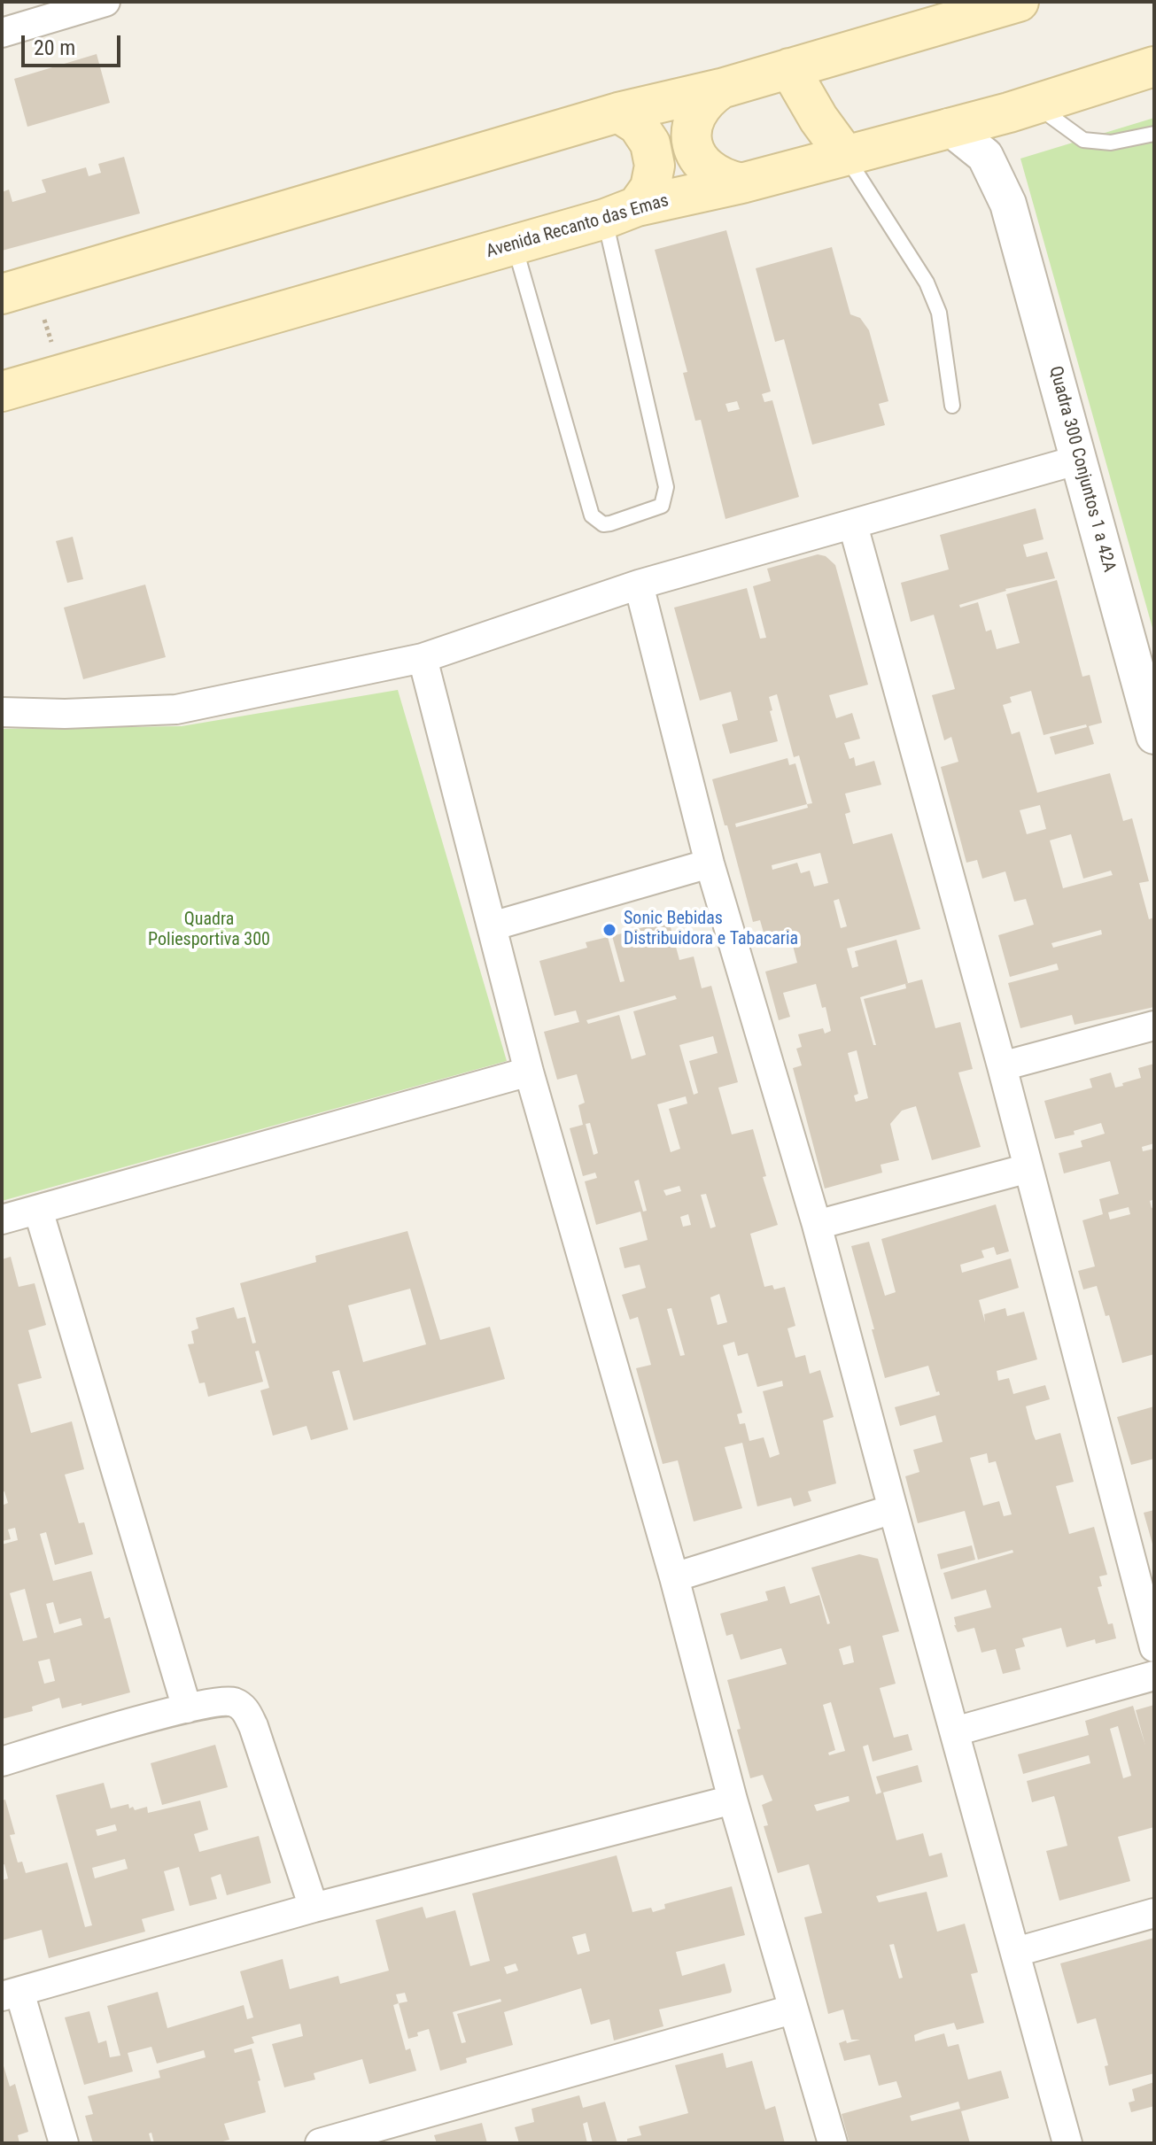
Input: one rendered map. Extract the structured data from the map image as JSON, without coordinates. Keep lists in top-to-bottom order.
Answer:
{
  "streets": {
    "main road": ["Avenida Recanto das Emas"],
    "street": ["Quadra 300 Conjuntos 1 a 42A"]
  },
  "crossings": [
    ["Avenida Recanto das Emas", "Quadra 300 Conjuntos 1 a 42A"]
  ],
  "parks": ["Quadra Poliesportiva 300"],
  "places": ["Sonic Bebidas Distribuidora e Tabacaria"],
  "scale_bar": "20 m"
}
